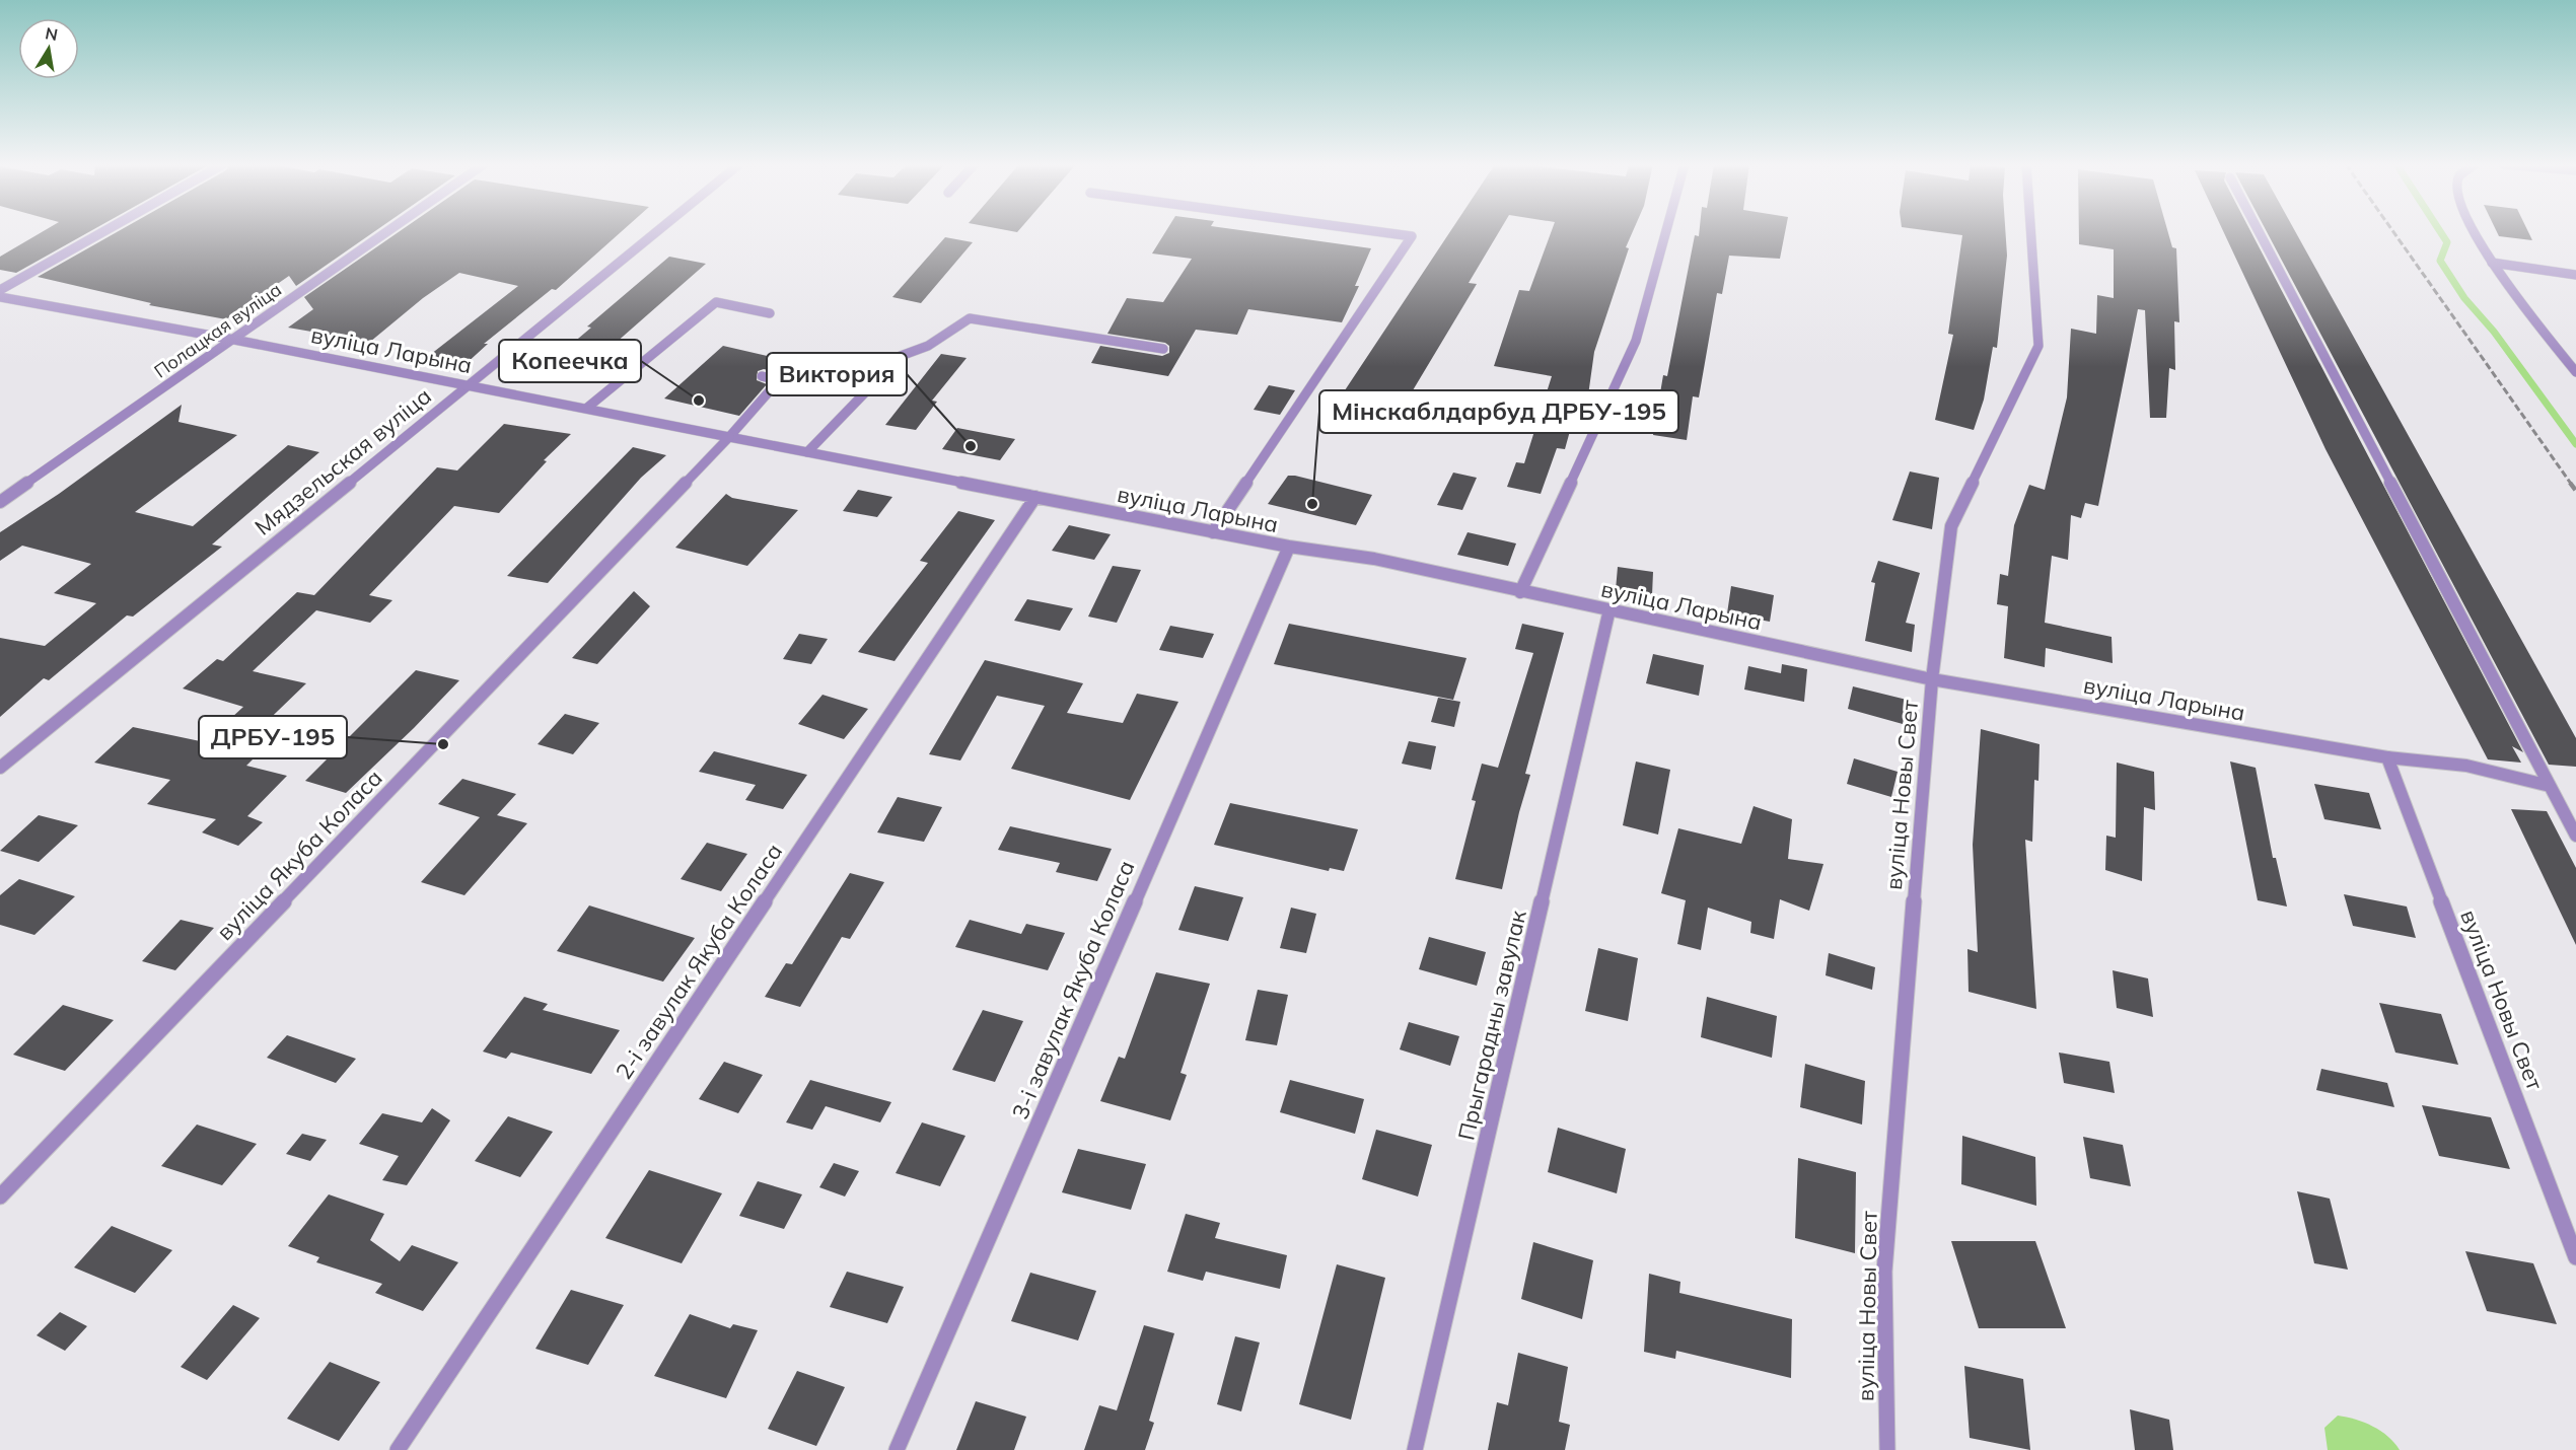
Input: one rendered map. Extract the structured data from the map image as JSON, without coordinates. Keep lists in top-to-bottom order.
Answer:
{
  "streets": {
    "street": [
      "Полацкая вуліца",
      "вуліца Ларына",
      "Мядзельская вуліца",
      "вуліца Новы Свет",
      "вуліца Якуба Коласа",
      "2-і завулак Якуба Коласа",
      "3-і завулак Якуба Коласа",
      "Прыгарадны завулак"
    ]
  },
  "crossings": [
    ["Полацкая вуліца", "вуліца Ларына"],
    ["вуліца Ларына", "Мядзельская вуліца"],
    ["вуліца Ларына", "вуліца Новы Свет"],
    ["вуліца Ларына", "вуліца Якуба Коласа"],
    ["вуліца Ларына", "2-і завулак Якуба Коласа"],
    ["вуліца Ларына", "3-і завулак Якуба Коласа"],
    ["вуліца Ларына", "Прыгарадны завулак"]
  ],
  "places": [
    "Копеечка",
    "Виктория",
    "Мінскаблдарбуд ДРБУ-195",
    "ДРБУ-195"
  ],
  "north": "top"
}
